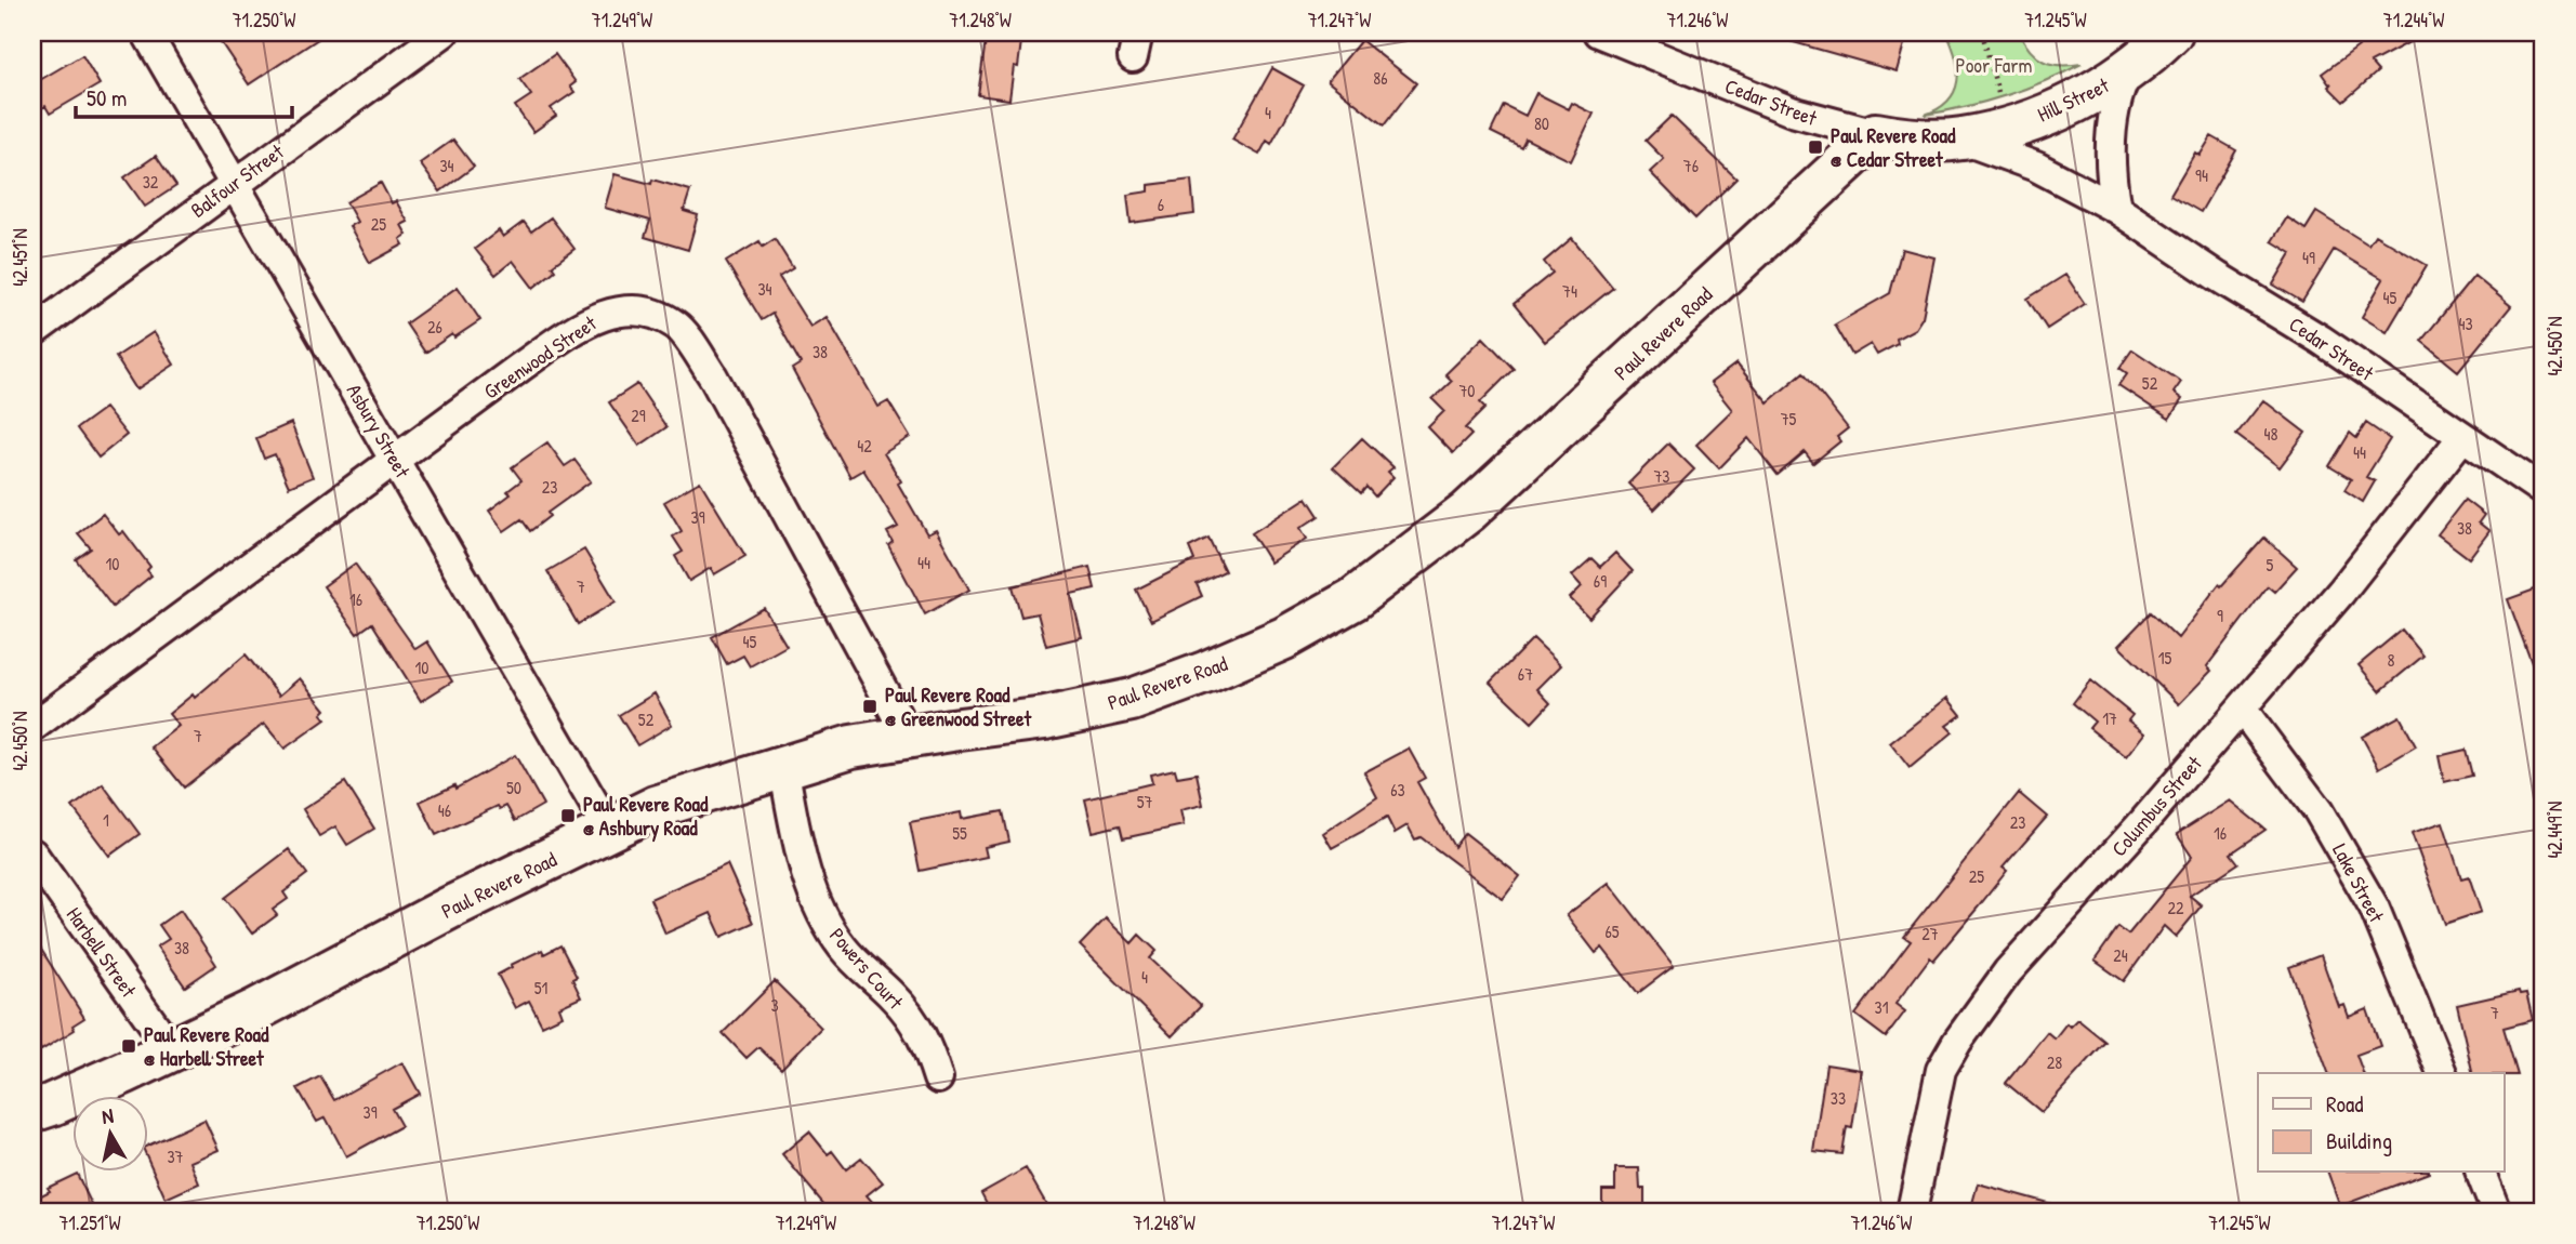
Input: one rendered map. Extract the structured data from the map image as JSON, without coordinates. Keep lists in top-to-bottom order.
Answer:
{
  "streets": {
    "street": [
      "Hill Street",
      "Cedar Street",
      "Balfour Street",
      "Paul Revere Road",
      "Greenwood Street",
      "Asbury Street",
      "Columbus Street",
      "Lake Street",
      "Harbell Street",
      "Powers Court"
    ]
  },
  "crossings": [
    ["Hill Street", "Cedar Street"],
    ["Cedar Street", "Paul Revere Road"],
    ["Cedar Street", "Columbus Street"],
    ["Balfour Street", "Asbury Street"],
    ["Paul Revere Road", "Greenwood Street"],
    ["Paul Revere Road", "Asbury Street"],
    ["Paul Revere Road", "Harbell Street"],
    ["Paul Revere Road", "Powers Court"],
    ["Greenwood Street", "Asbury Street"],
    ["Columbus Street", "Lake Street"]
  ],
  "parks": ["Poor Farm"],
  "places": {
    "transit": [
      "Paul Revere Road @ Cedar Street",
      "Paul Revere Road @ Greenwood Street",
      "Paul Revere Road @ Ashbury Road",
      "Paul Revere Road @ Harbell Street"
    ]
  },
  "house_numbers": [
    "86",
    "4",
    "80",
    "34",
    "76",
    "94",
    "32",
    "6",
    "25",
    "49",
    "34",
    "74",
    "45",
    "43",
    "26",
    "38",
    "52",
    "70",
    "29",
    "75",
    "48",
    "42",
    "44",
    "73",
    "23",
    "39",
    "38",
    "44",
    "10",
    "5",
    "69",
    "7",
    "16",
    "9",
    "45",
    "15",
    "8",
    "10",
    "67",
    "17",
    "52",
    "7",
    "50",
    "63",
    "57",
    "46",
    "1",
    "23",
    "55",
    "16",
    "25",
    "22",
    "65",
    "27",
    "38",
    "24",
    "4",
    "51",
    "3",
    "31",
    "7",
    "28",
    "33",
    "39",
    "37"
  ],
  "legend": ["Road", "Building"],
  "scale_bar": "50 m",
  "north": "top",
  "coordinates": [
    "71.250°W",
    "71.249°W",
    "71.248°W",
    "71.247°W",
    "71.246°W",
    "71.245°W",
    "71.244°W",
    "42.451°N",
    "42.450°N",
    "42.449°N",
    "71.251°W"
  ]
}
